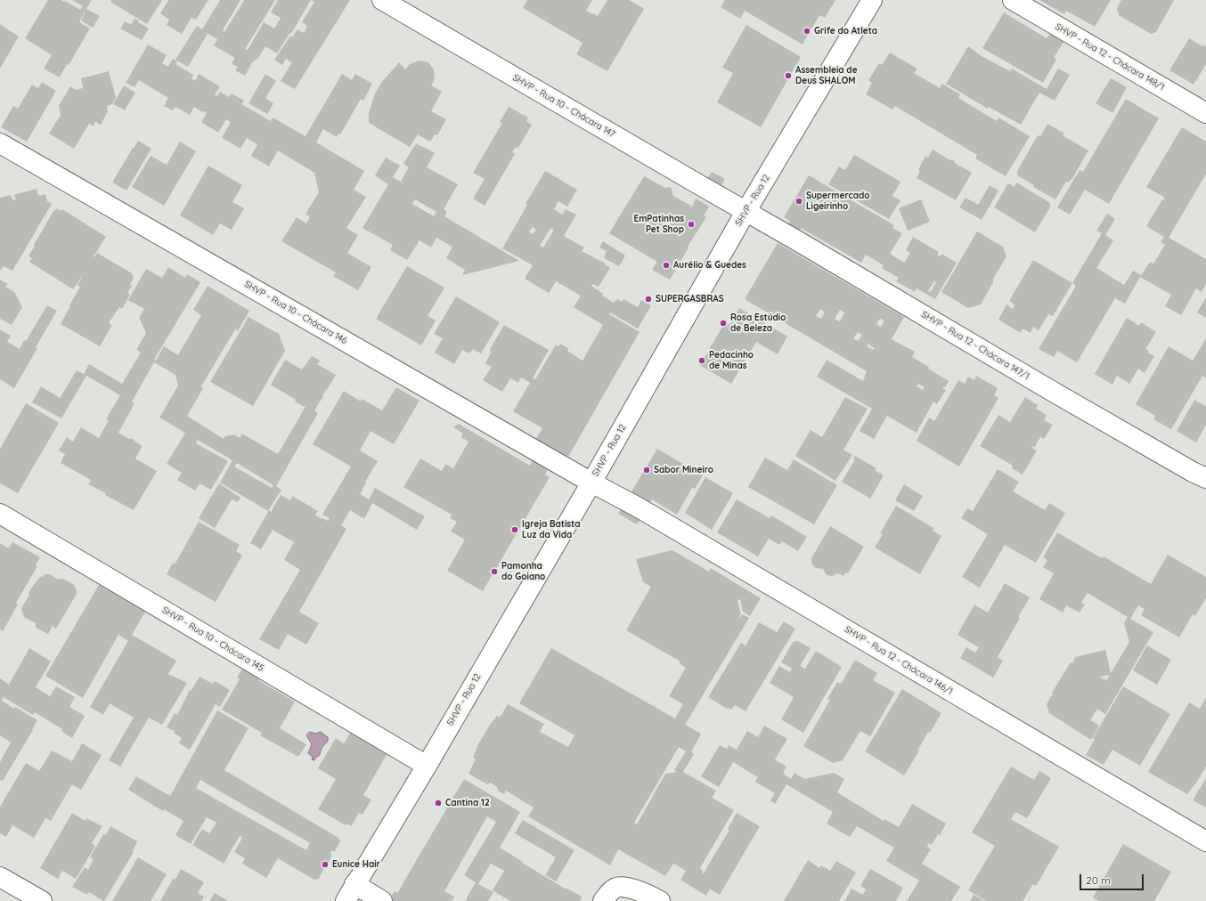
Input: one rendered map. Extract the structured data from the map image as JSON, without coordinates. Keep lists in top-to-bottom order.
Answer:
{
  "streets": {
    "street": [
      "SHVP - Rua 12 - Chácara 148/1",
      "SHVP - Rua 10 - Chácara 147",
      "SHVP - Rua 12",
      "SHVP - Rua 10 - Chácara 146",
      "SHVP - Rua 12 - Chácara 147/1",
      "SHVP - Rua 10 - Chácara 145",
      "SHVP - Rua 12 - Chácara 146/1"
    ]
  },
  "crossings": [
    ["SHVP - Rua 10 - Chácara 147", "SHVP - Rua 12"],
    ["SHVP - Rua 10 - Chácara 147", "SHVP - Rua 12 - Chácara 147/1"],
    ["SHVP - Rua 12", "SHVP - Rua 10 - Chácara 146"],
    ["SHVP - Rua 12", "SHVP - Rua 12 - Chácara 147/1"],
    ["SHVP - Rua 12", "SHVP - Rua 10 - Chácara 145"],
    ["SHVP - Rua 12", "SHVP - Rua 12 - Chácara 146/1"],
    ["SHVP - Rua 10 - Chácara 146", "SHVP - Rua 12 - Chácara 146/1"]
  ],
  "places": [
    "Grife do Atleta",
    "Assembleia de Deus SHALOM",
    "Supermercado Ligeirinho",
    "EmPatinhas Pet Shop",
    "Aurélio & Guedes",
    "SUPERGASBRAS",
    "Rosa Estúdio de Beleza",
    "Pedacinho de Minas",
    "Sabor Mineiro",
    "Igreja Batista Luz da Vida",
    "Pamonha do Goiano",
    "Cantina 12",
    "Eunice Hair"
  ],
  "scale_bar": "20 m"
}
